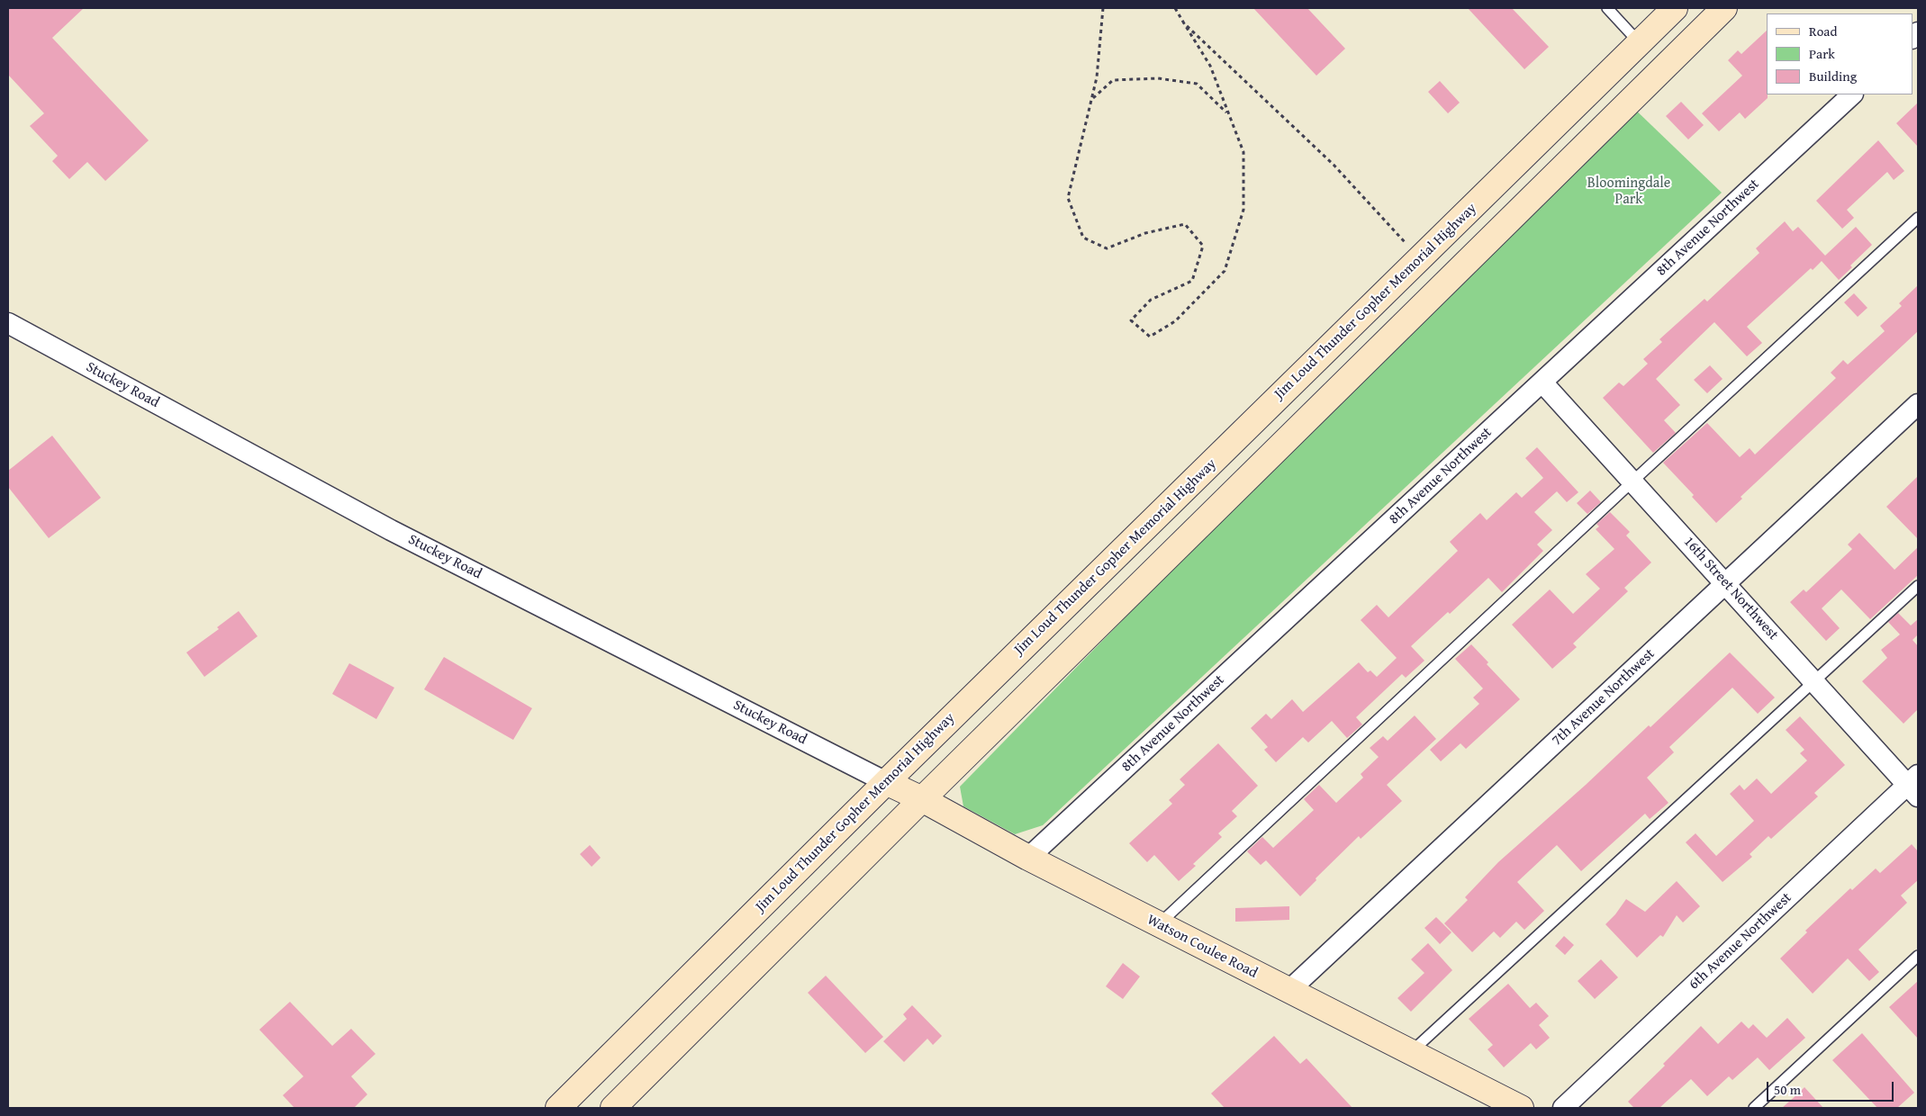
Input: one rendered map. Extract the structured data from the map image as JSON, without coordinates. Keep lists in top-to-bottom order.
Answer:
{
  "streets": {
    "main road": ["Jim Loud Thunder Gopher Memorial Highway", "Watson Coulee Road"],
    "street": [
      "8th Avenue Northwest",
      "Stuckey Road",
      "16th Street Northwest",
      "7th Avenue Northwest",
      "6th Avenue Northwest"
    ]
  },
  "crossings": [
    ["8th Avenue Northwest", "16th Street Northwest"],
    ["8th Avenue Northwest", "Watson Coulee Road"],
    ["Jim Loud Thunder Gopher Memorial Highway", "Stuckey Road"],
    ["Jim Loud Thunder Gopher Memorial Highway", "Watson Coulee Road"],
    ["Stuckey Road", "Watson Coulee Road"],
    ["16th Street Northwest", "7th Avenue Northwest"],
    ["16th Street Northwest", "6th Avenue Northwest"],
    ["7th Avenue Northwest", "Watson Coulee Road"]
  ],
  "parks": ["Bloomingdale Park"],
  "legend": ["Road", "Park", "Building"],
  "scale_bar": "50 m"
}
